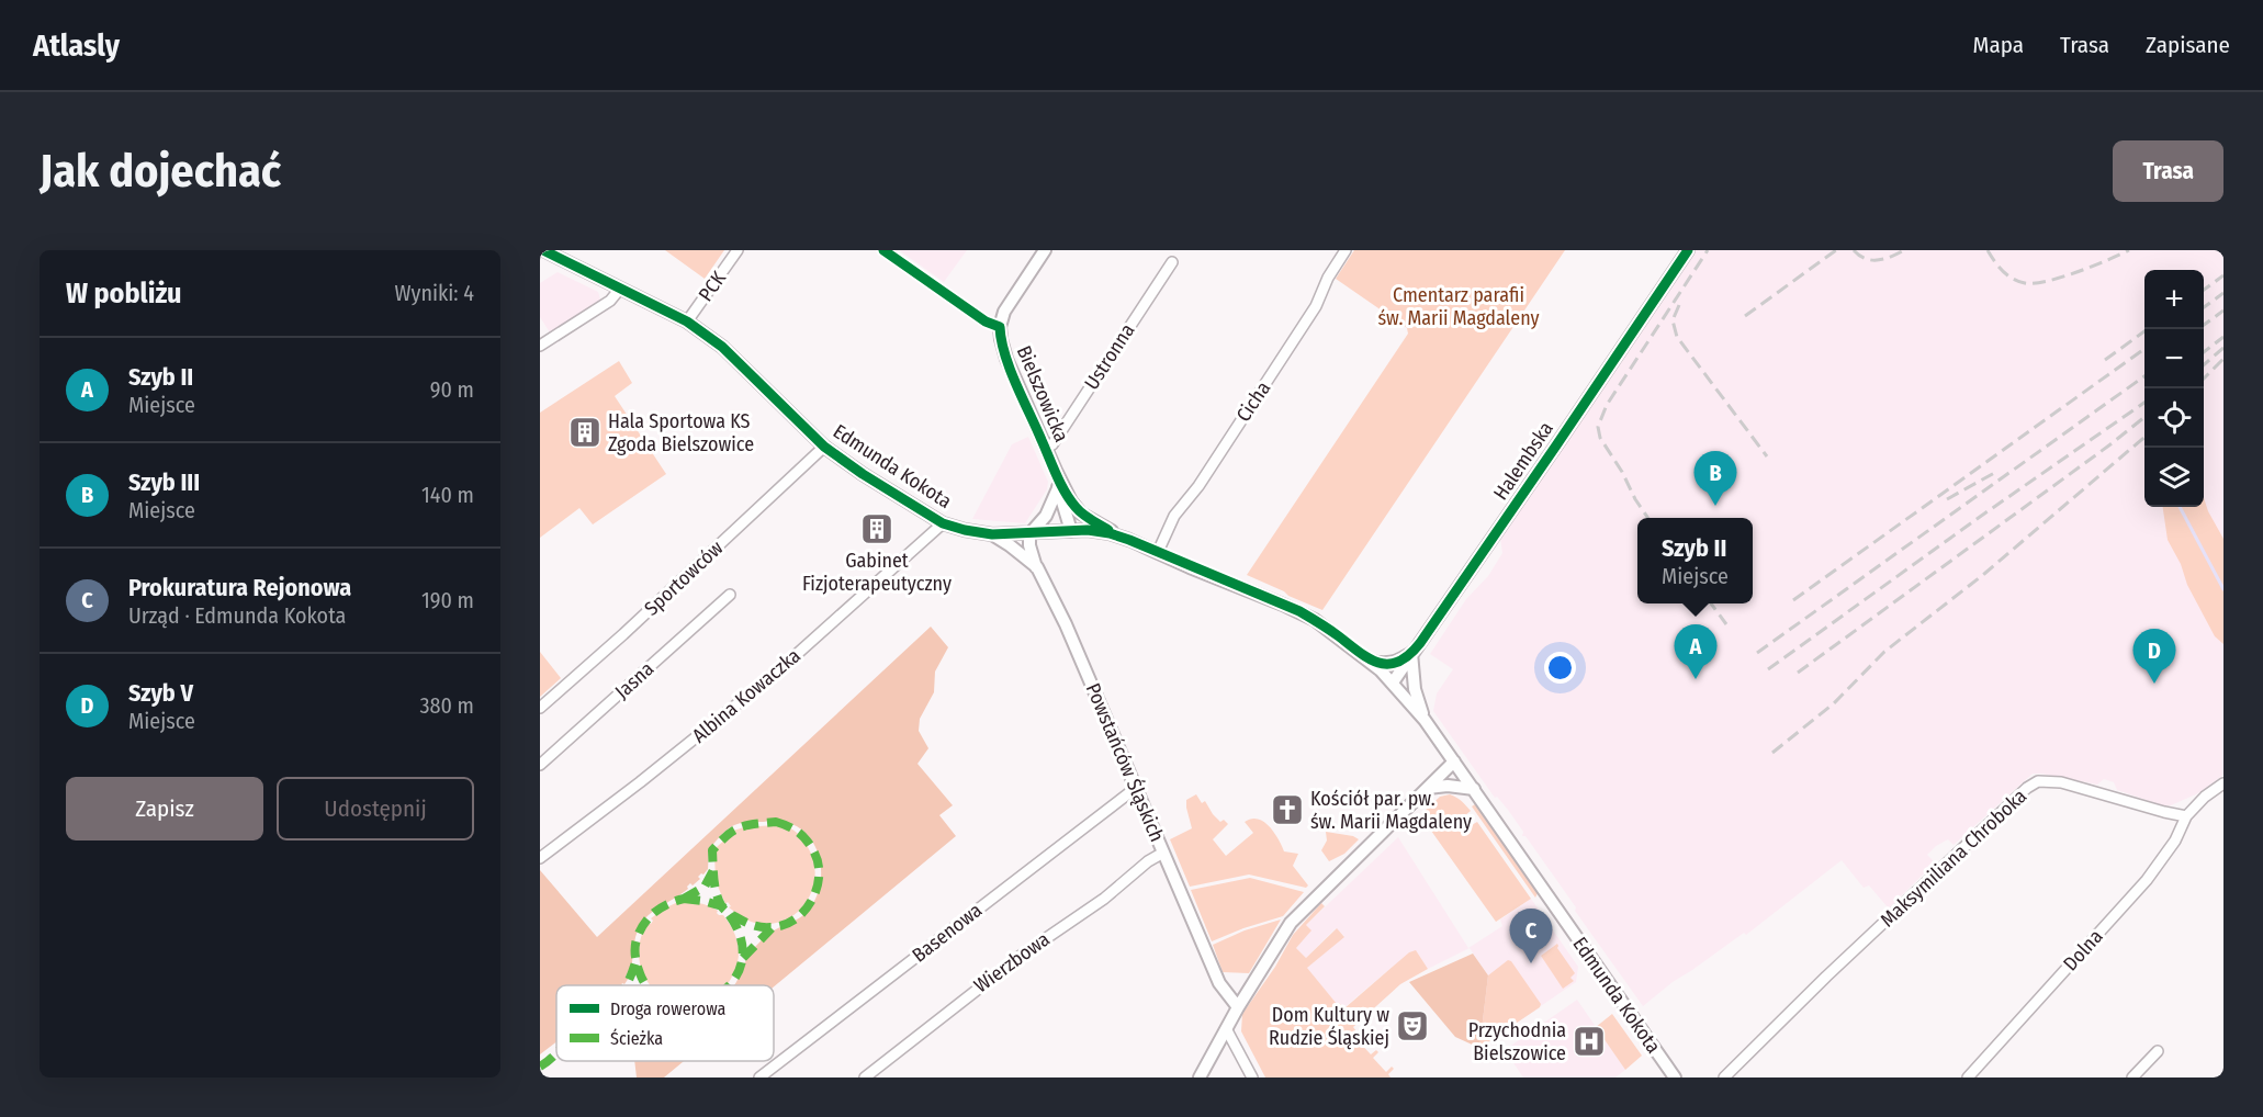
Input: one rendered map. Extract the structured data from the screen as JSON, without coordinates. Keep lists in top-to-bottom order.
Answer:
{
  "streets": {
    "street": [
      "PCK",
      "Ustronna",
      "Bielszowicka",
      "Cicha",
      "Halembska",
      "Edmunda Kokota",
      "Sportowców",
      "Jasna",
      "Albina Kowaczka",
      "Powstańców Śląskich",
      "Maksymiliana Chroboka",
      "Basenowa",
      "Dolna",
      "Wierzbowa"
    ]
  },
  "crossings": [
    ["PCK", "Edmunda Kokota"],
    ["Ustronna", "Bielszowicka"],
    ["Bielszowicka", "Edmunda Kokota"],
    ["Cicha", "Edmunda Kokota"],
    ["Halembska", "Edmunda Kokota"],
    ["Edmunda Kokota", "Sportowców"],
    ["Edmunda Kokota", "Albina Kowaczka"],
    ["Edmunda Kokota", "Powstańców Śląskich"],
    ["Powstańców Śląskich", "Basenowa"],
    ["Powstańców Śląskich", "Wierzbowa"],
    ["Maksymiliana Chroboka", "Dolna"]
  ],
  "parks": ["Cmentarz parafii św. Marii Magdaleny"],
  "places": {
    "building": ["Hala Sportowa KS Zgoda Bielszowice", "Gabinet Fizjoterapeutyczny"],
    "church": ["Kościół par. pw. św. Marii Magdaleny"],
    "theatre": ["Dom Kultury w Rudzie Śląskiej"],
    "hospital": ["Przychodnia Bielszowice"]
  },
  "legend": ["Droga rowerowa", "Ścieżka"],
  "page": {
    "header": "Atlasly",
    "nav": ["Mapa", "Trasa", "Zapisane"],
    "buttons": [
      "Trasa",
      ["Zapisz", "Udostępnij"]
    ],
    "title": "Jak dojechać",
    "heading": ["W pobliżu", "Wyniki: 4"],
    "map_buttons": ["+", "−"],
    "list": [
      {
        "mark": "A",
        "name": "Szyb II",
        "note": "Miejsce",
        "value": "90 m"
      },
      {
        "mark": "B",
        "name": "Szyb III",
        "note": "Miejsce",
        "value": "140 m"
      },
      {
        "mark": "C",
        "name": "Prokuratura Rejonowa",
        "note": "Urząd · Edmunda Kokota",
        "value": "190 m"
      },
      {
        "mark": "D",
        "name": "Szyb V",
        "note": "Miejsce",
        "value": "380 m"
      }
    ],
    "pins": [
      "B",
      "A",
      "D",
      "C"
    ],
    "popup": ["Szyb II", "Miejsce"]
  }
}
